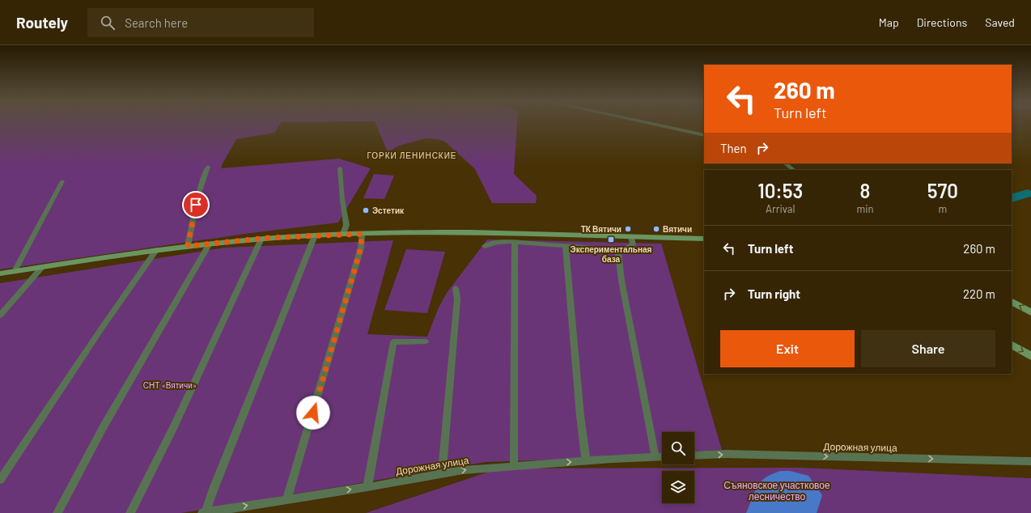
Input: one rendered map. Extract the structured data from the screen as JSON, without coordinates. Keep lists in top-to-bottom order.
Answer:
{
  "streets": {
    "street": ["Дорожная улица"]
  },
  "one_way": ["Дорожная улица"],
  "districts": ["ГОРКИ ЛЕНИНСКИЕ"],
  "parks": ["СНТ «Вятичи»", "Съяновское участковое лесничество"],
  "places": {
    "other": ["Эстетик", "ТК Вятичи", "Вятичи"],
    "transit": ["Экспериментальная база"]
  },
  "page": {
    "header": "Routely",
    "search": "Search here",
    "nav": ["Map", "Directions", "Saved"],
    "turn": ["260 m", "Turn left"],
    "then": "Then",
    "eta": [
      "10:53",
      "Arrival",
      "8",
      "min",
      "570",
      "m"
    ],
    "list": [
      {
        "name": "Turn left",
        "value": "260 m"
      },
      {
        "name": "Turn right",
        "value": "220 m"
      }
    ],
    "buttons": ["Exit", "Share"]
  }
}
